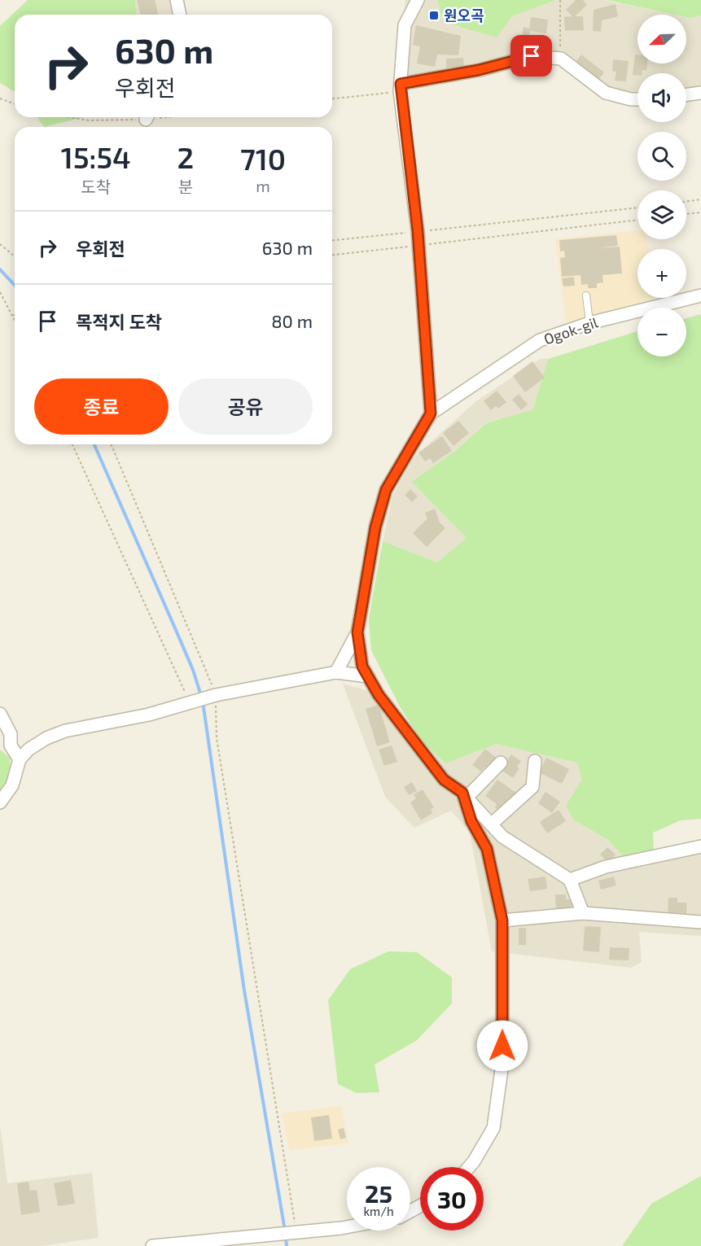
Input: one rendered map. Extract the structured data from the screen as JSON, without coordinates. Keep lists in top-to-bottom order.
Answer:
{
  "streets": {
    "street": ["Ogok-gil"]
  },
  "places": {
    "transit": ["원오곡"]
  },
  "north": "bottom left",
  "page": {
    "map_buttons": ["+", "−"],
    "turn": ["630 m", "우회전"],
    "eta": [
      "15:54",
      "도착",
      "2",
      "분",
      "710",
      "m"
    ],
    "list": [
      {
        "name": "우회전",
        "value": "630 m"
      },
      {
        "name": "목적지 도착",
        "value": "80 m"
      }
    ],
    "buttons": ["종료", "공유"],
    "speed": "25 km/h",
    "limit": "30"
  }
}
